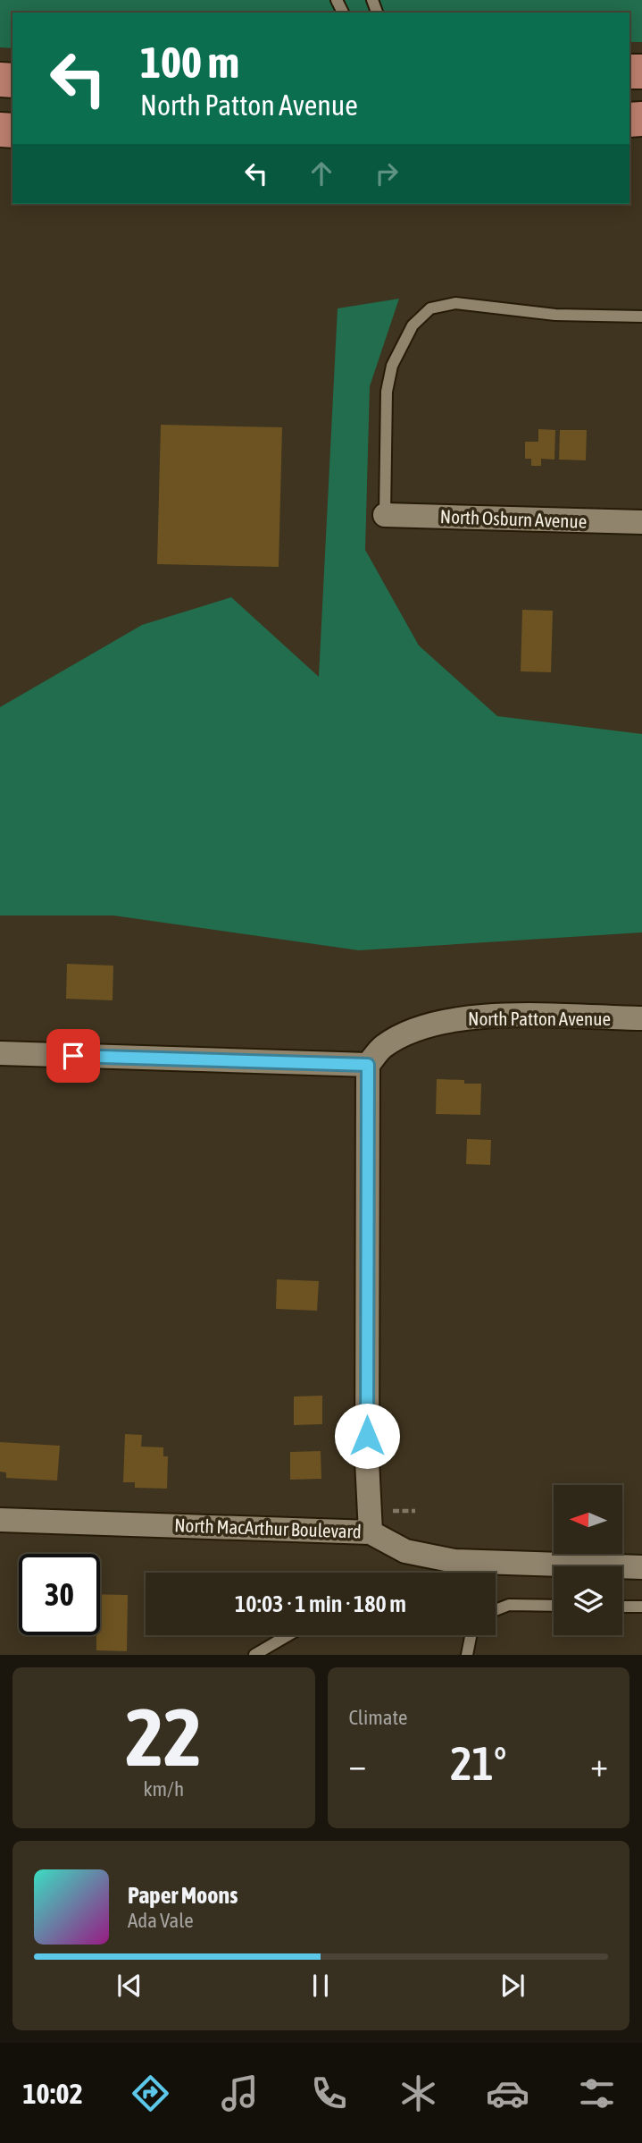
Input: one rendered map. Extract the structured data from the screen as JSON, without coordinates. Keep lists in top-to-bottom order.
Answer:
{
  "streets": {
    "street": ["North Osburn Avenue", "North Patton Avenue", "North MacArthur Boulevard"]
  },
  "north": "left",
  "page": {
    "turn": ["100 m", "North Patton Avenue"],
    "limit": "30",
    "trip": "10:03 · 1 min · 180 m",
    "tile": [
      ["22", "km/h"],
      "Climate"
    ],
    "heat": ["−", "21°", "+"],
    "song": ["Paper Moons", "Ada Vale"],
    "tabs": "10:02"
  }
}
